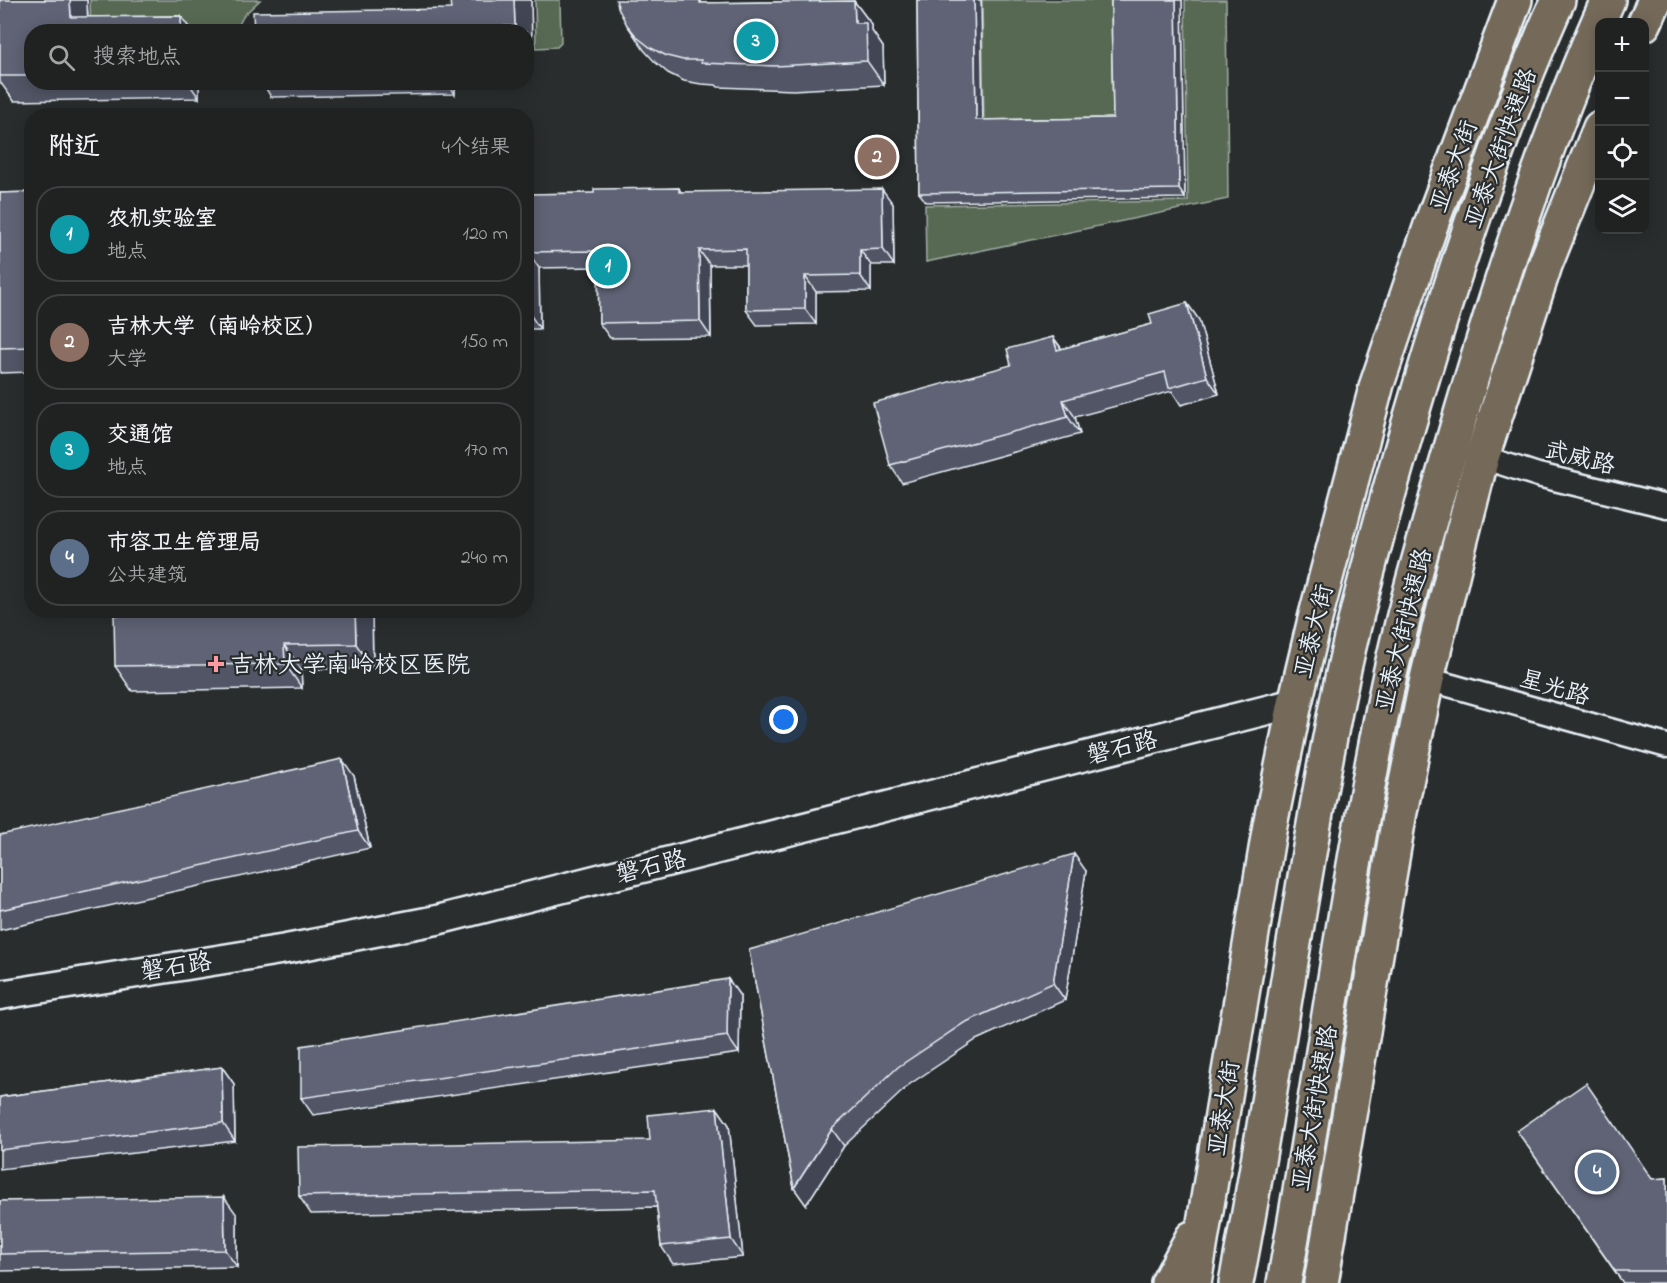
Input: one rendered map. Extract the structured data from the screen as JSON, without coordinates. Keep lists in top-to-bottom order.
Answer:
{
  "streets": {
    "main road": ["亚泰大街快速路", "亚泰大街"],
    "street": ["武威路", "星光路", "磐石路"]
  },
  "crossings": [
    ["亚泰大街", "磐石路"]
  ],
  "places": {
    "health": ["吉林大学南岭校区医院"]
  },
  "page": {
    "map_buttons": ["+", "−"],
    "pins": [
      "3",
      "2",
      "1",
      "4"
    ],
    "search": "搜索地点",
    "heading": ["附近", "4个结果"],
    "list": [
      {
        "mark": "1",
        "name": "农机实验室",
        "note": "地点",
        "value": "120 m"
      },
      {
        "mark": "2",
        "name": "吉林大学（南岭校区）",
        "note": "大学",
        "value": "150 m"
      },
      {
        "mark": "3",
        "name": "交通馆",
        "note": "地点",
        "value": "170 m"
      },
      {
        "mark": "4",
        "name": "市容卫生管理局",
        "note": "公共建筑",
        "value": "240 m"
      }
    ]
  }
}
